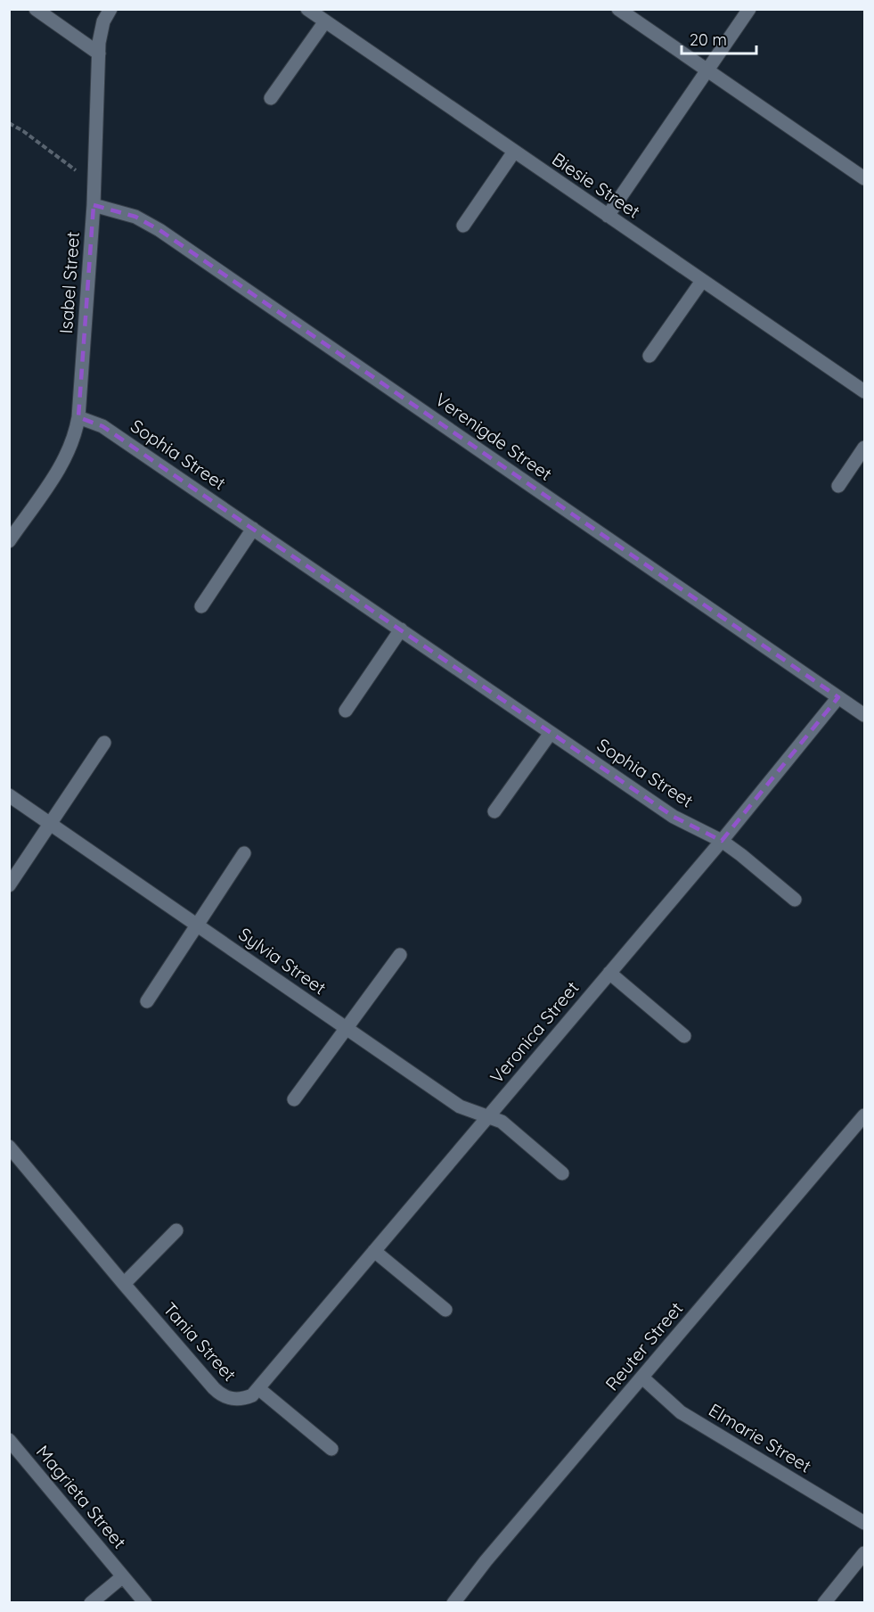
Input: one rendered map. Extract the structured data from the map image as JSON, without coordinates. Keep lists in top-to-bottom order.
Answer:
{
  "streets": {
    "street": [
      "Biesie Street",
      "Isabel Street",
      "Verenigde Street",
      "Sophia Street",
      "Sylvia Street",
      "Veronica Street",
      "Tania Street",
      "Reuter Street",
      "Elmarie Street",
      "Magrieta Street"
    ]
  },
  "crossings": [
    ["Isabel Street", "Verenigde Street"],
    ["Isabel Street", "Sophia Street"],
    ["Verenigde Street", "Veronica Street"],
    ["Sophia Street", "Veronica Street"],
    ["Sylvia Street", "Veronica Street"],
    ["Veronica Street", "Tania Street"],
    ["Reuter Street", "Elmarie Street"]
  ],
  "scale_bar": "20 m"
}
